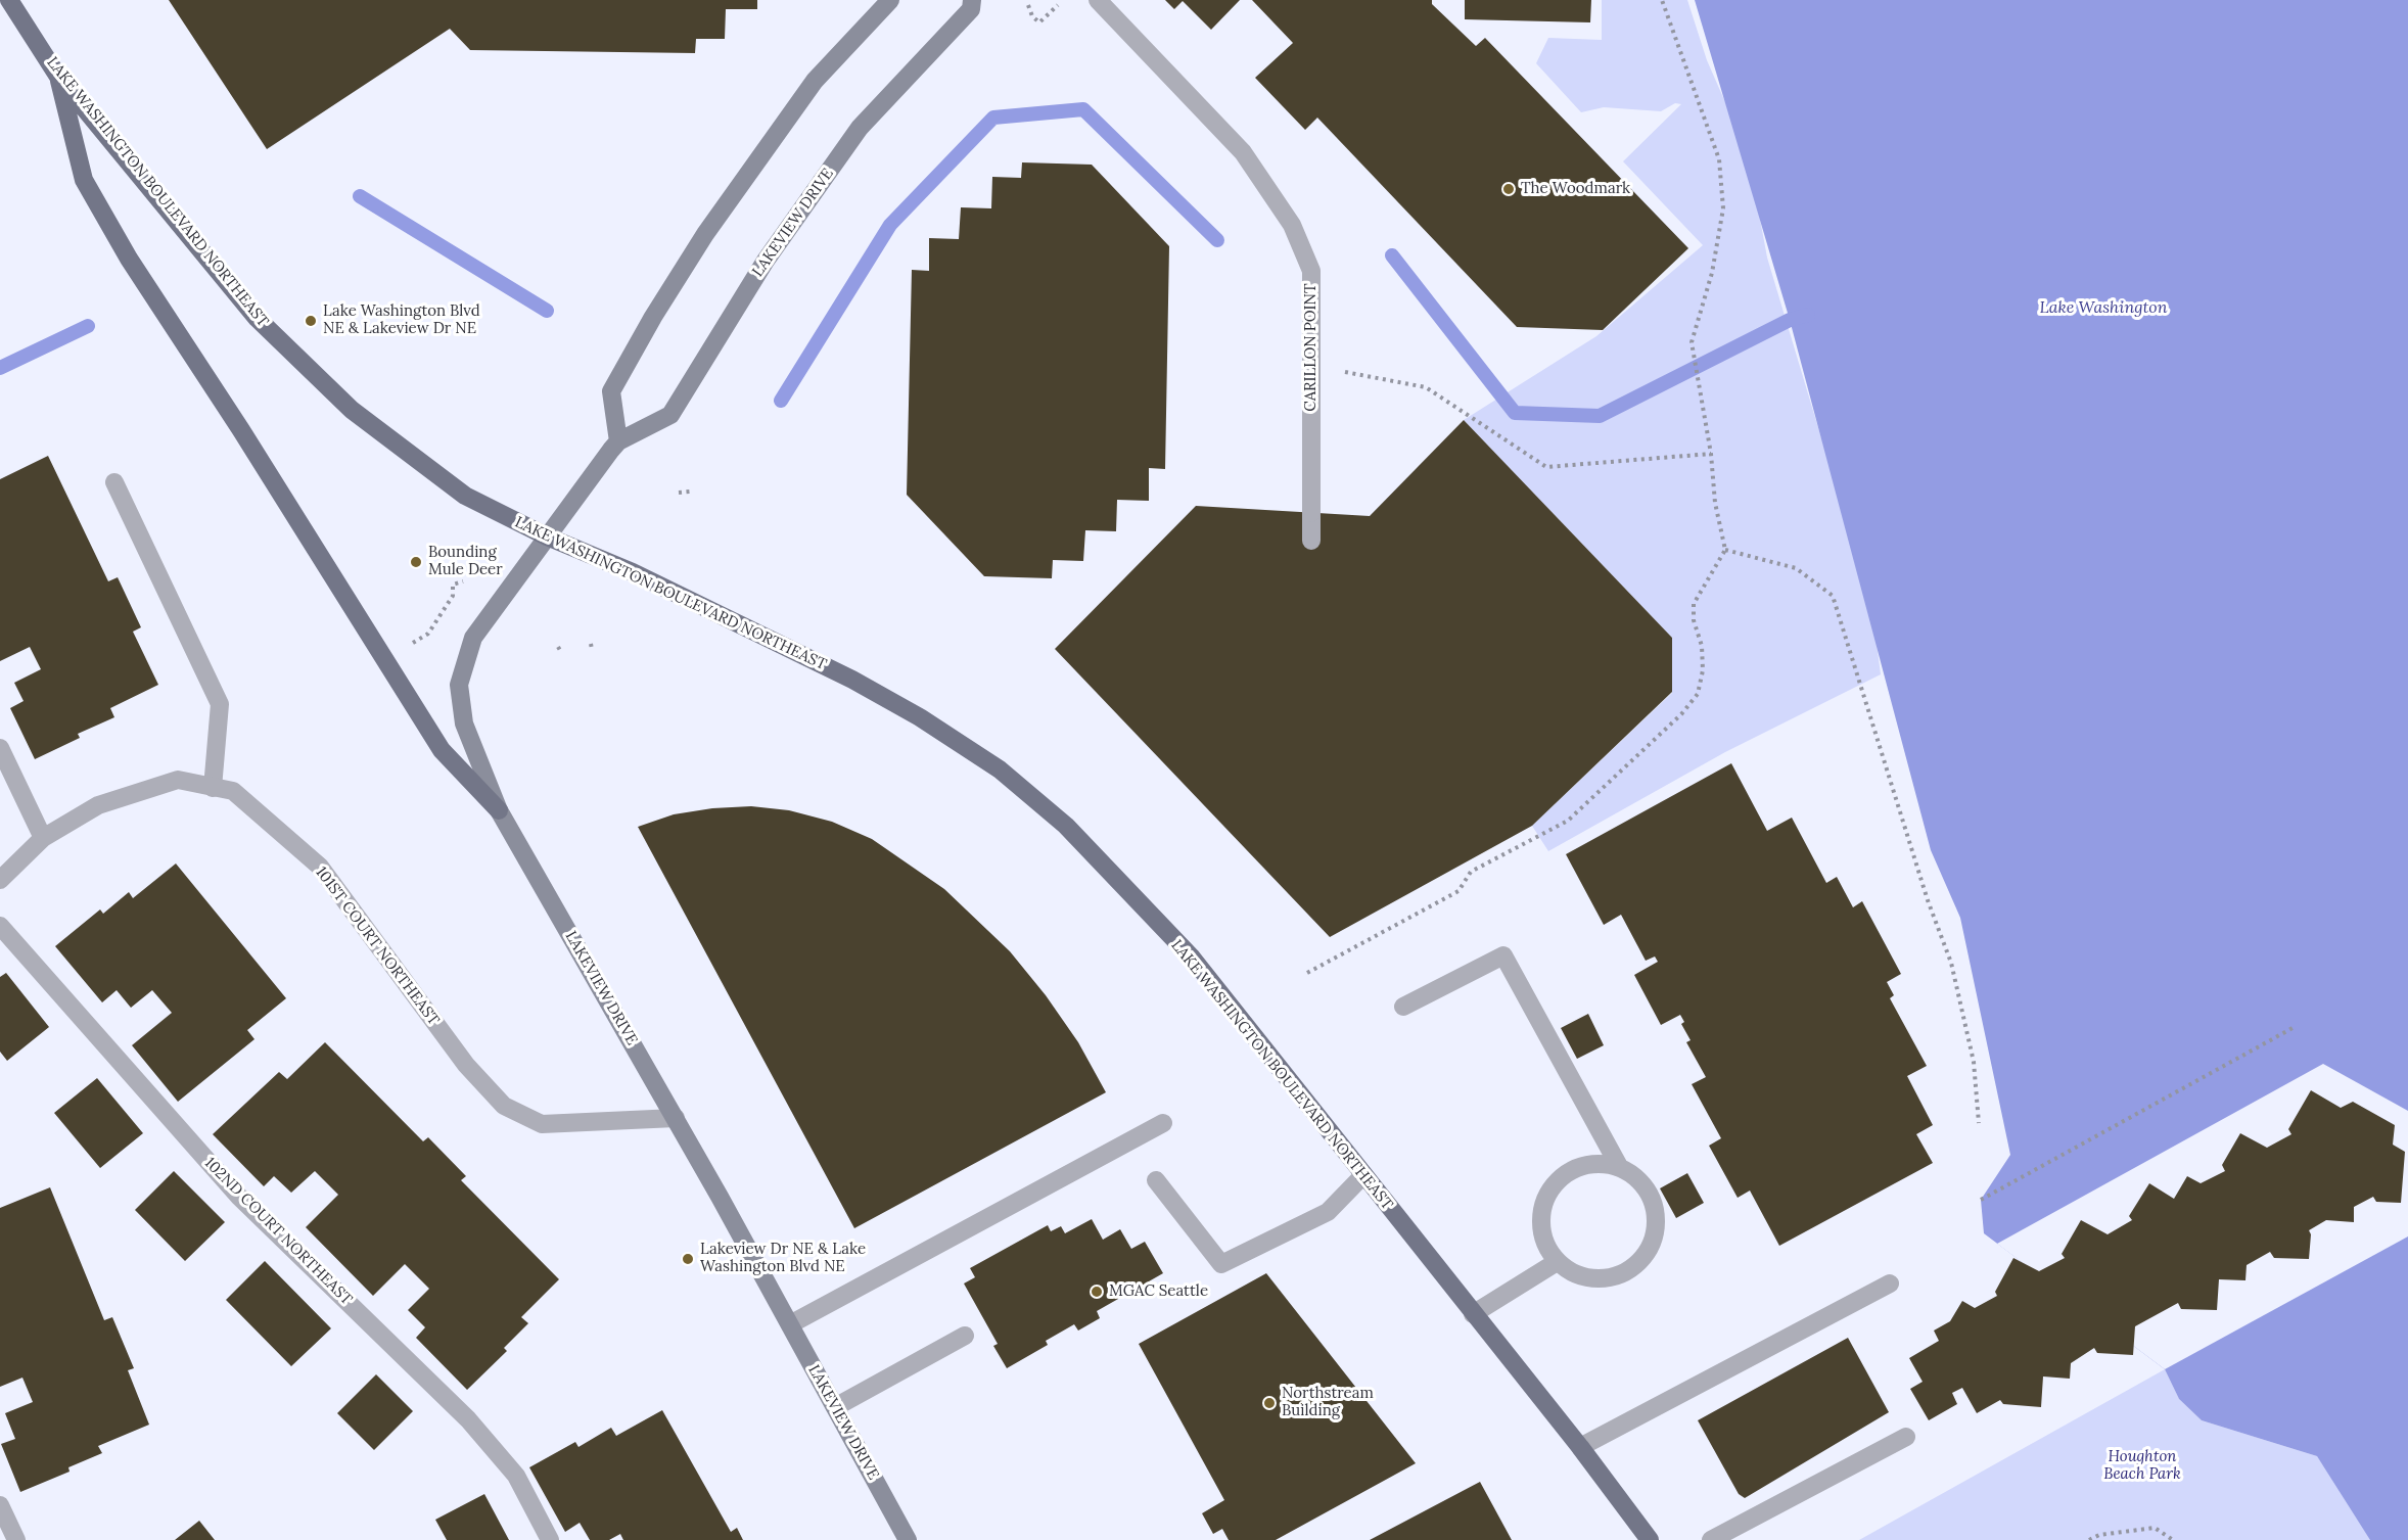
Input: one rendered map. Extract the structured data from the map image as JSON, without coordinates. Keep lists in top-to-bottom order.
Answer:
{
  "streets": {
    "main road": ["LAKE WASHINGTON BOULEVARD NORTHEAST"],
    "street": [
      "LAKEVIEW DRIVE",
      "CARILLON POINT",
      "101ST COURT NORTHEAST",
      "102ND COURT NORTHEAST"
    ]
  },
  "crossings": [
    ["LAKE WASHINGTON BOULEVARD NORTHEAST", "LAKEVIEW DRIVE"],
    ["LAKEVIEW DRIVE", "101ST COURT NORTHEAST"]
  ],
  "water": ["Lake Washington"],
  "parks": ["Houghton Beach Park"],
  "places": [
    "The Woodmark",
    "Lake Washington Blvd NE & Lakeview Dr NE",
    "Bounding Mule Deer",
    "Lakeview Dr NE & Lake Washington Blvd NE",
    "MGAC Seattle",
    "Northstream Building"
  ]
}
